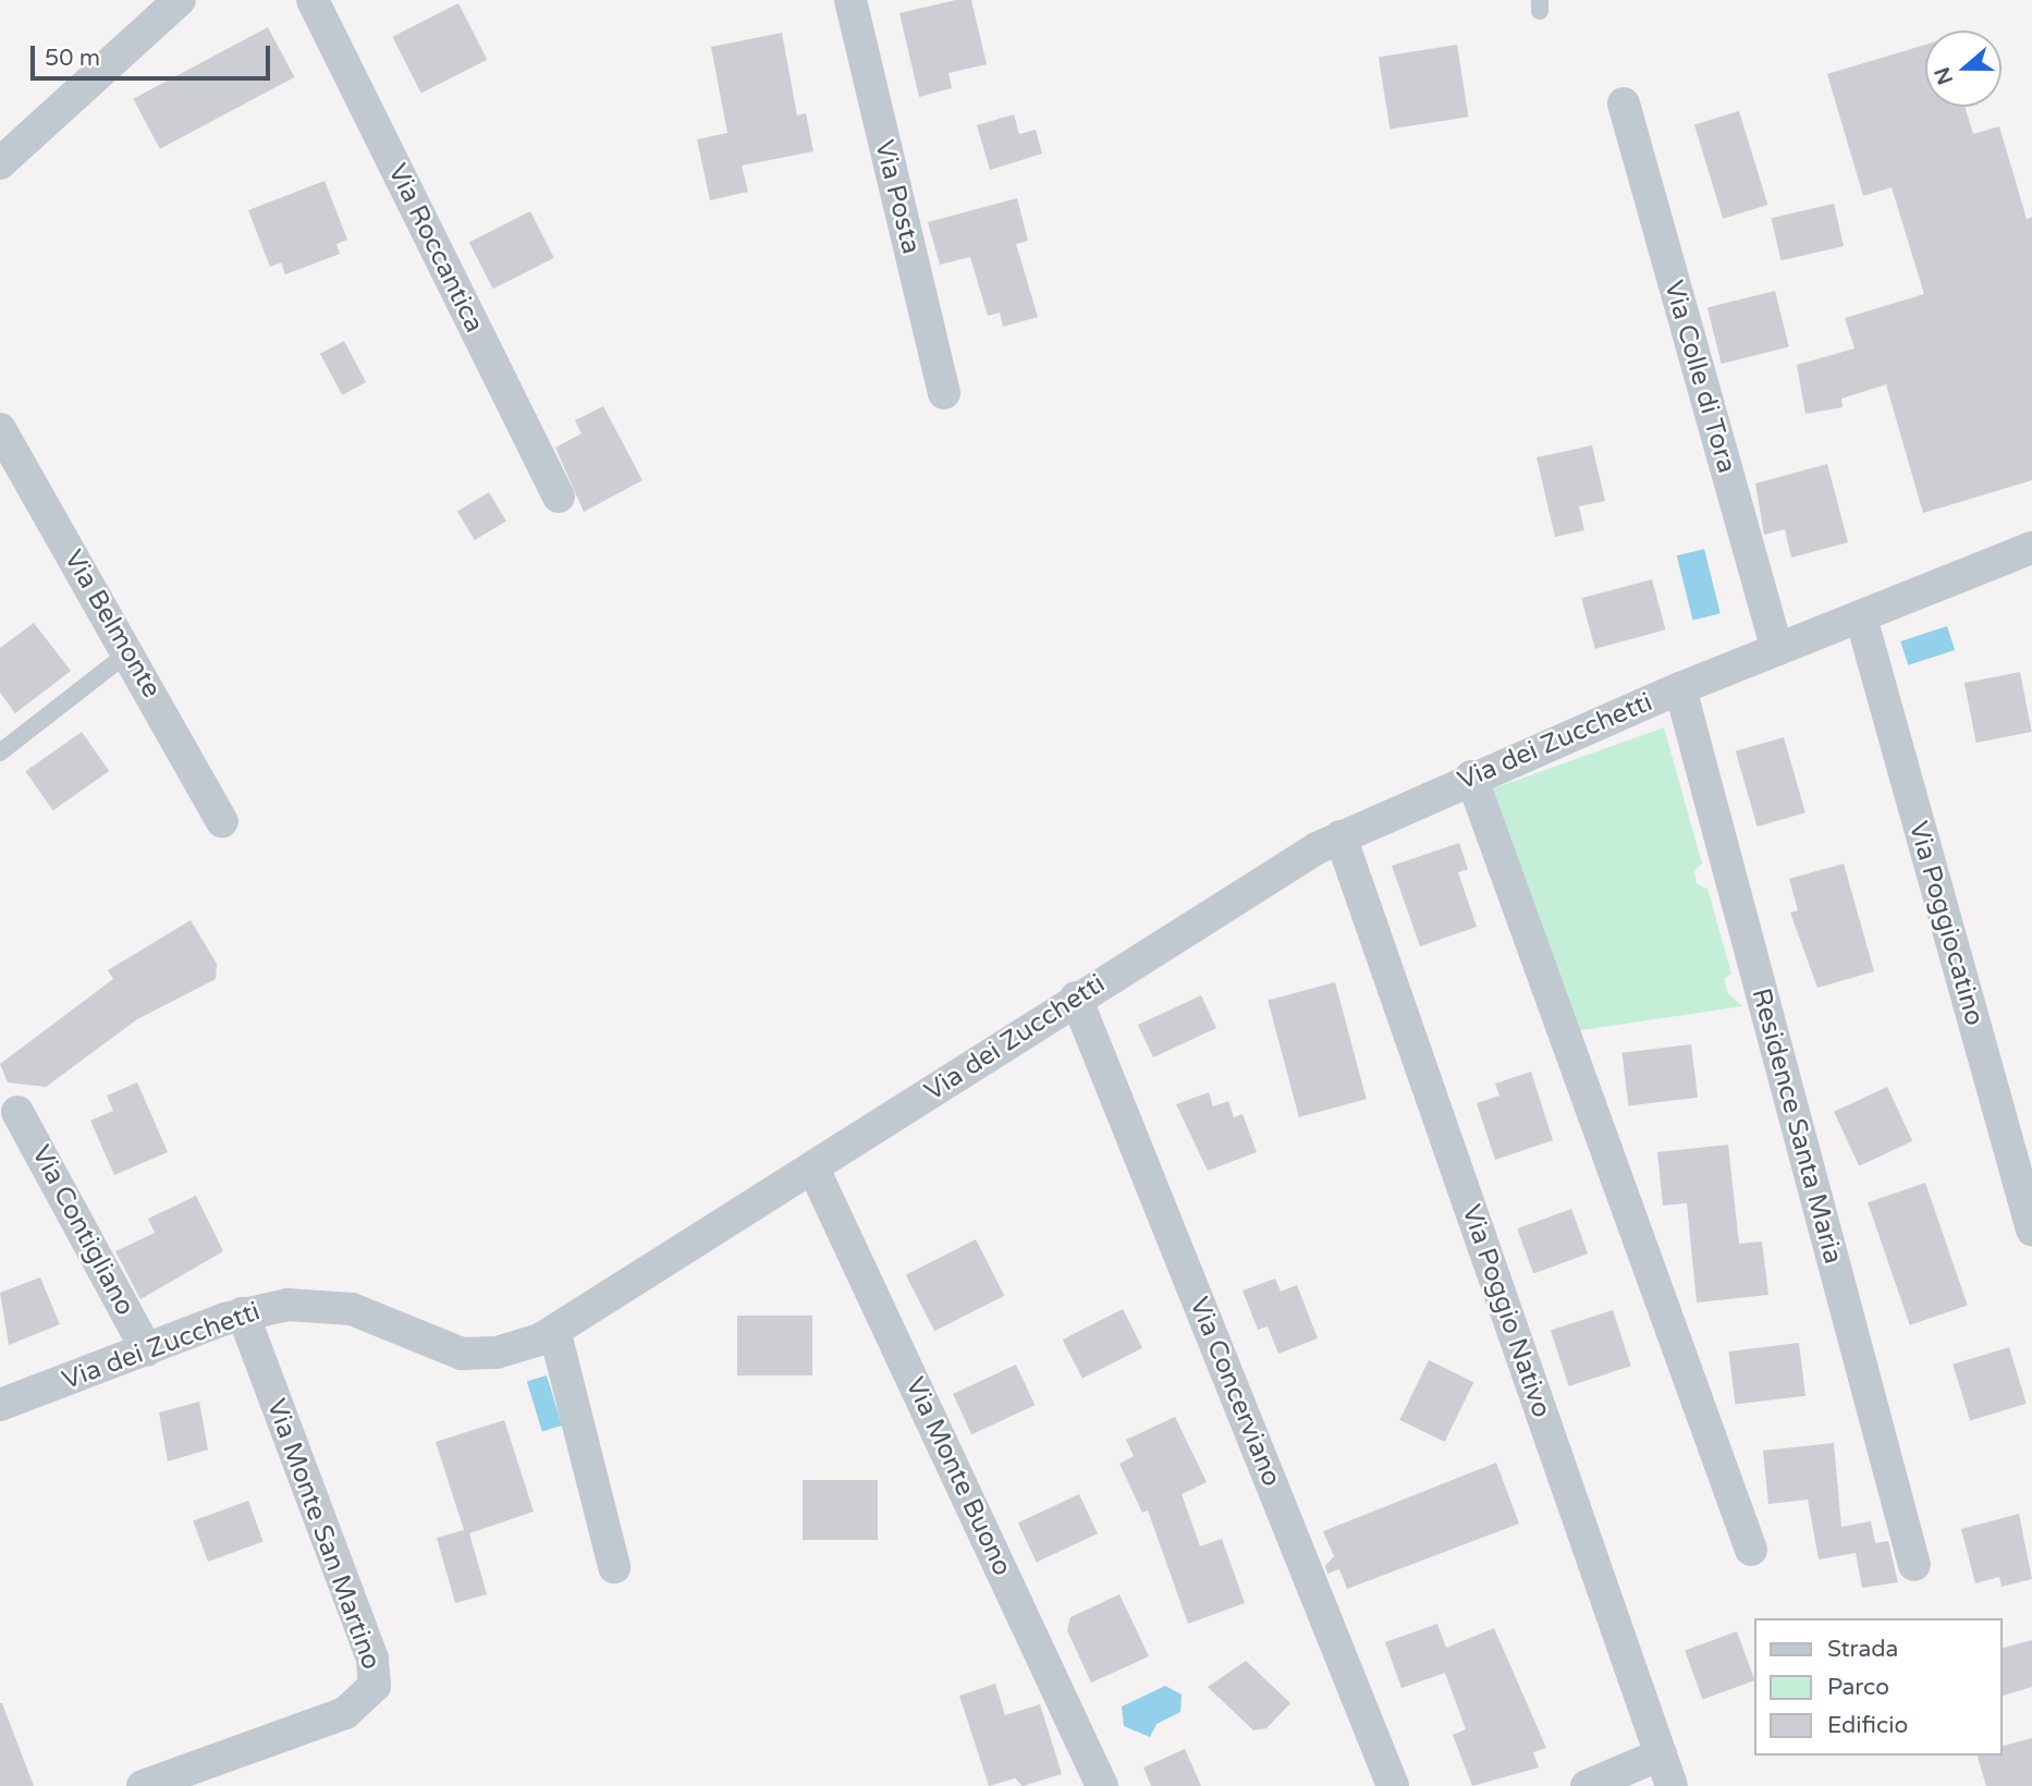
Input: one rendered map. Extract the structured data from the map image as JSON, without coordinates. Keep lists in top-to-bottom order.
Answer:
{
  "streets": {
    "street": [
      "Via Posta",
      "Via Roccantica",
      "Via Colle di Tora",
      "Via Belmonte",
      "Via dei Zucchetti",
      "Via Poggiocatino",
      "Residence Santa Maria",
      "Via Contigliano",
      "Via Poggio Nativo",
      "Via Concerviano",
      "Via Monte Buono",
      "Via Monte San Martino"
    ]
  },
  "crossings": [
    ["Via Colle di Tora", "Via dei Zucchetti"],
    ["Via dei Zucchetti", "Via Poggiocatino"],
    ["Via dei Zucchetti", "Residence Santa Maria"],
    ["Via dei Zucchetti", "Via Contigliano"],
    ["Via dei Zucchetti", "Via Poggio Nativo"],
    ["Via dei Zucchetti", "Via Concerviano"],
    ["Via dei Zucchetti", "Via Monte Buono"],
    ["Via dei Zucchetti", "Via Monte San Martino"]
  ],
  "legend": ["Strada", "Parco", "Edificio"],
  "scale_bar": "50 m",
  "north": "left"
}
